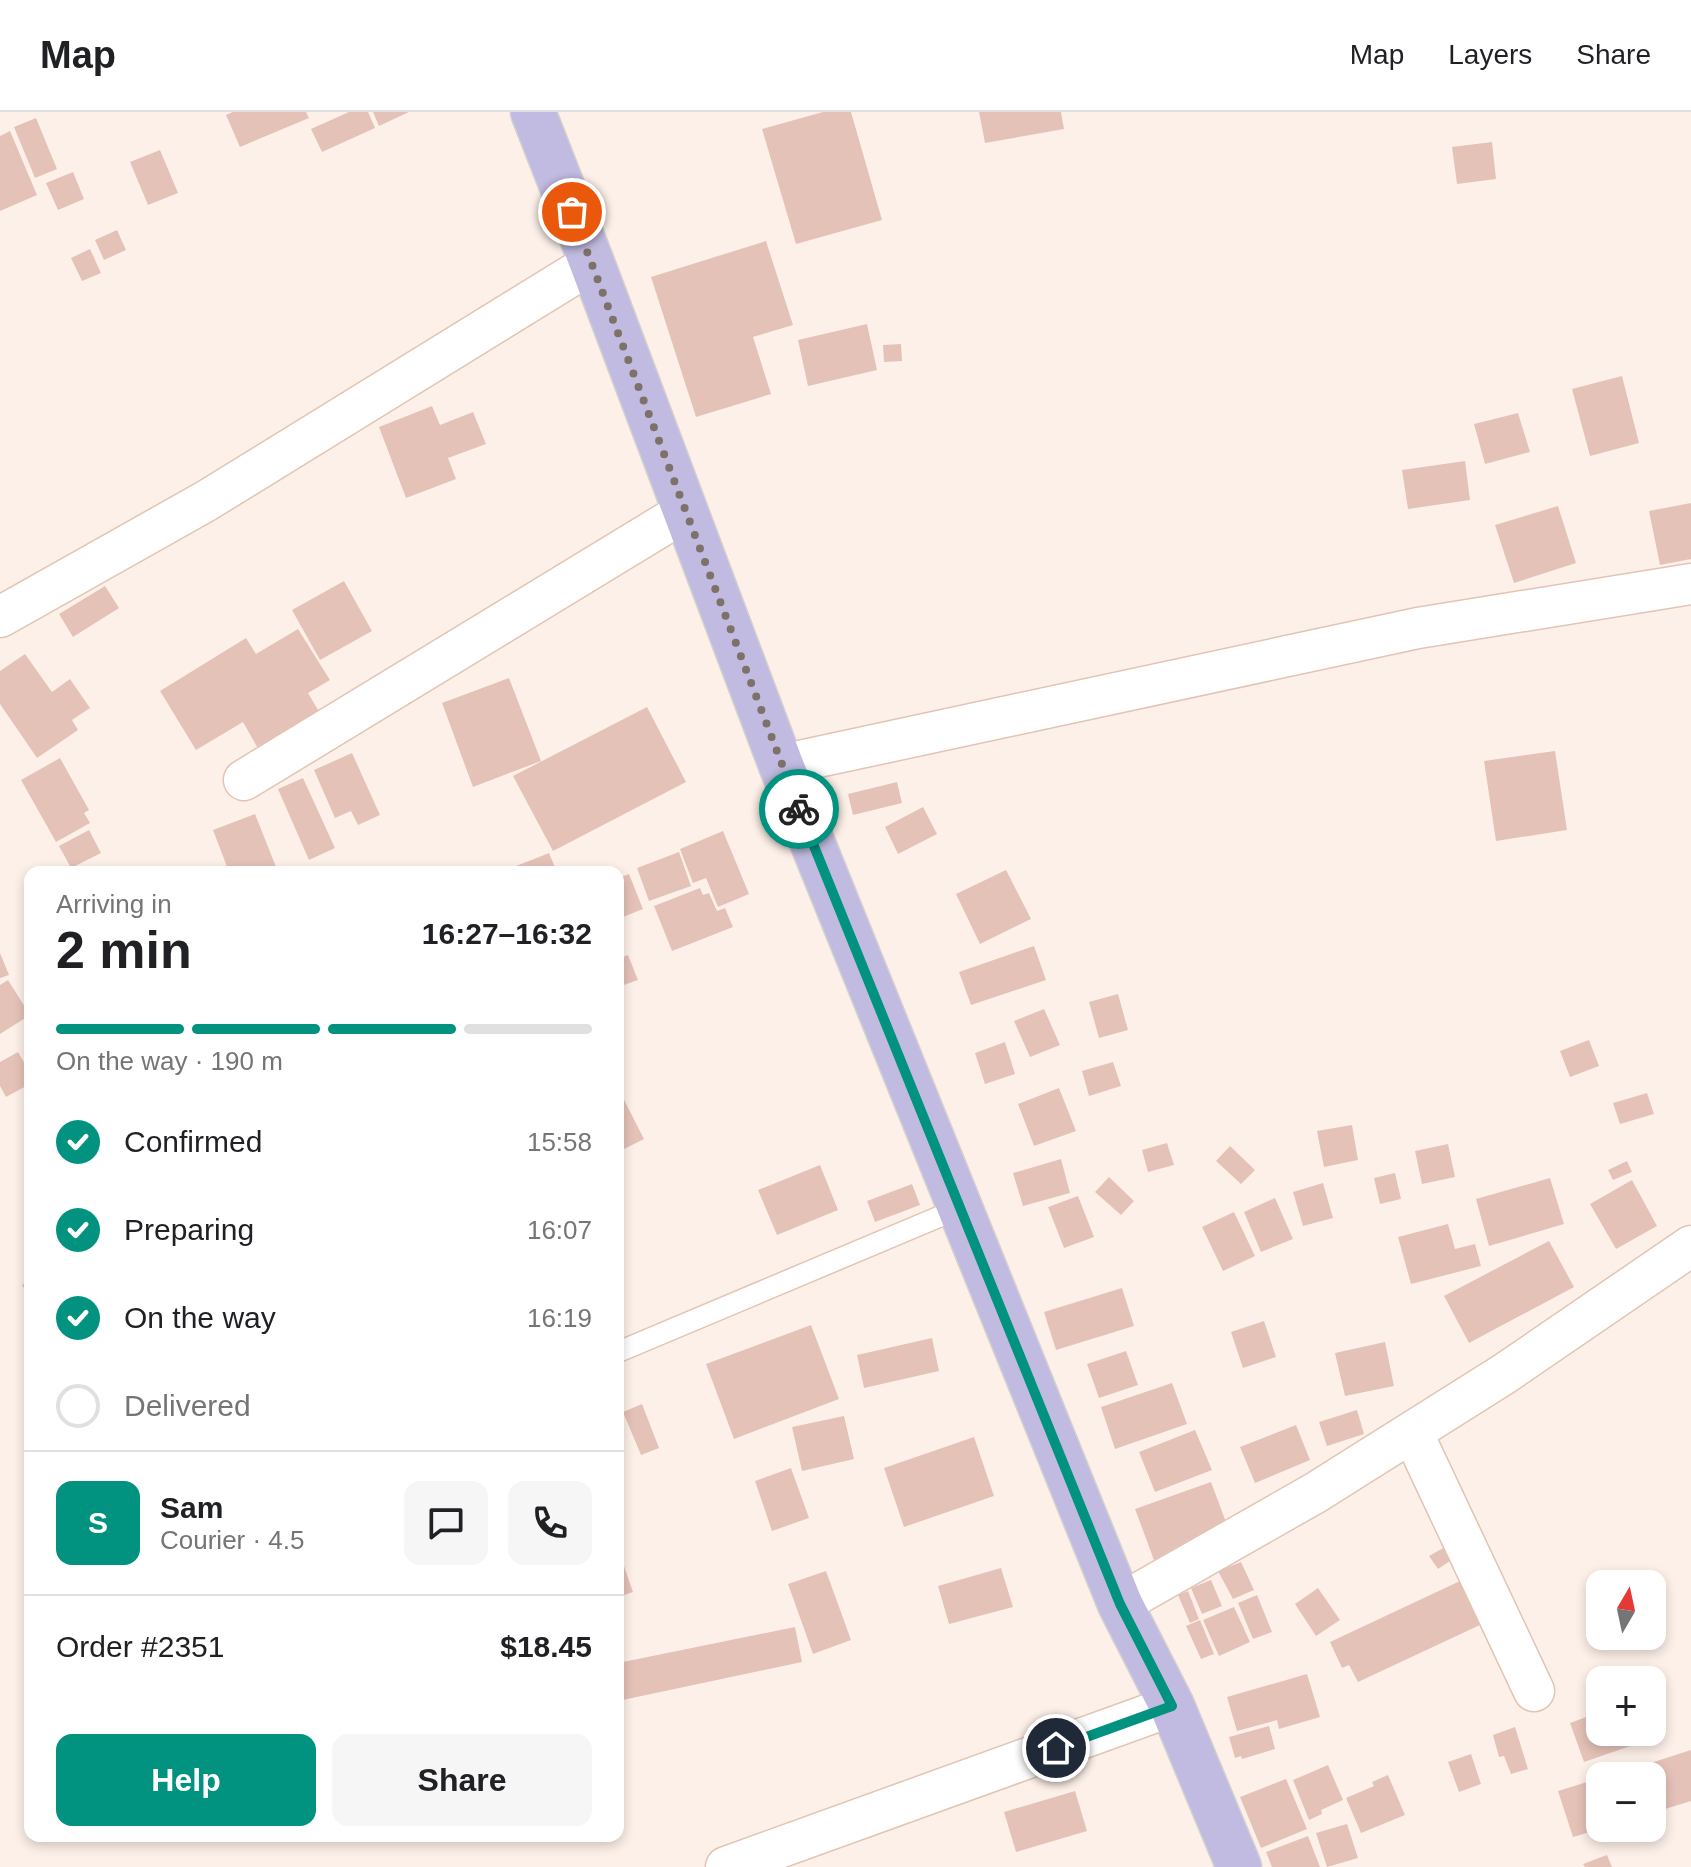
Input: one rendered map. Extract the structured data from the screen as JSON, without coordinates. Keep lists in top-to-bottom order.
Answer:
{
  "north": "top",
  "page": {
    "header": "Map",
    "nav": ["Map", "Layers", "Share"],
    "heading": ["2 min", "Arriving in", "16:27–16:32"],
    "panel": [
      "Sam",
      "Courier · 4.5",
      "Order #2351",
      "$18.45"
    ],
    "bar": "On the way · 190 m",
    "list": [
      ["Confirmed", "15:58"],
      ["Preparing", "16:07"],
      ["On the way", "16:19"],
      "Delivered"
    ],
    "round": "S",
    "map_buttons": ["+", "−"],
    "buttons": ["Help", "Share"]
  }
}
